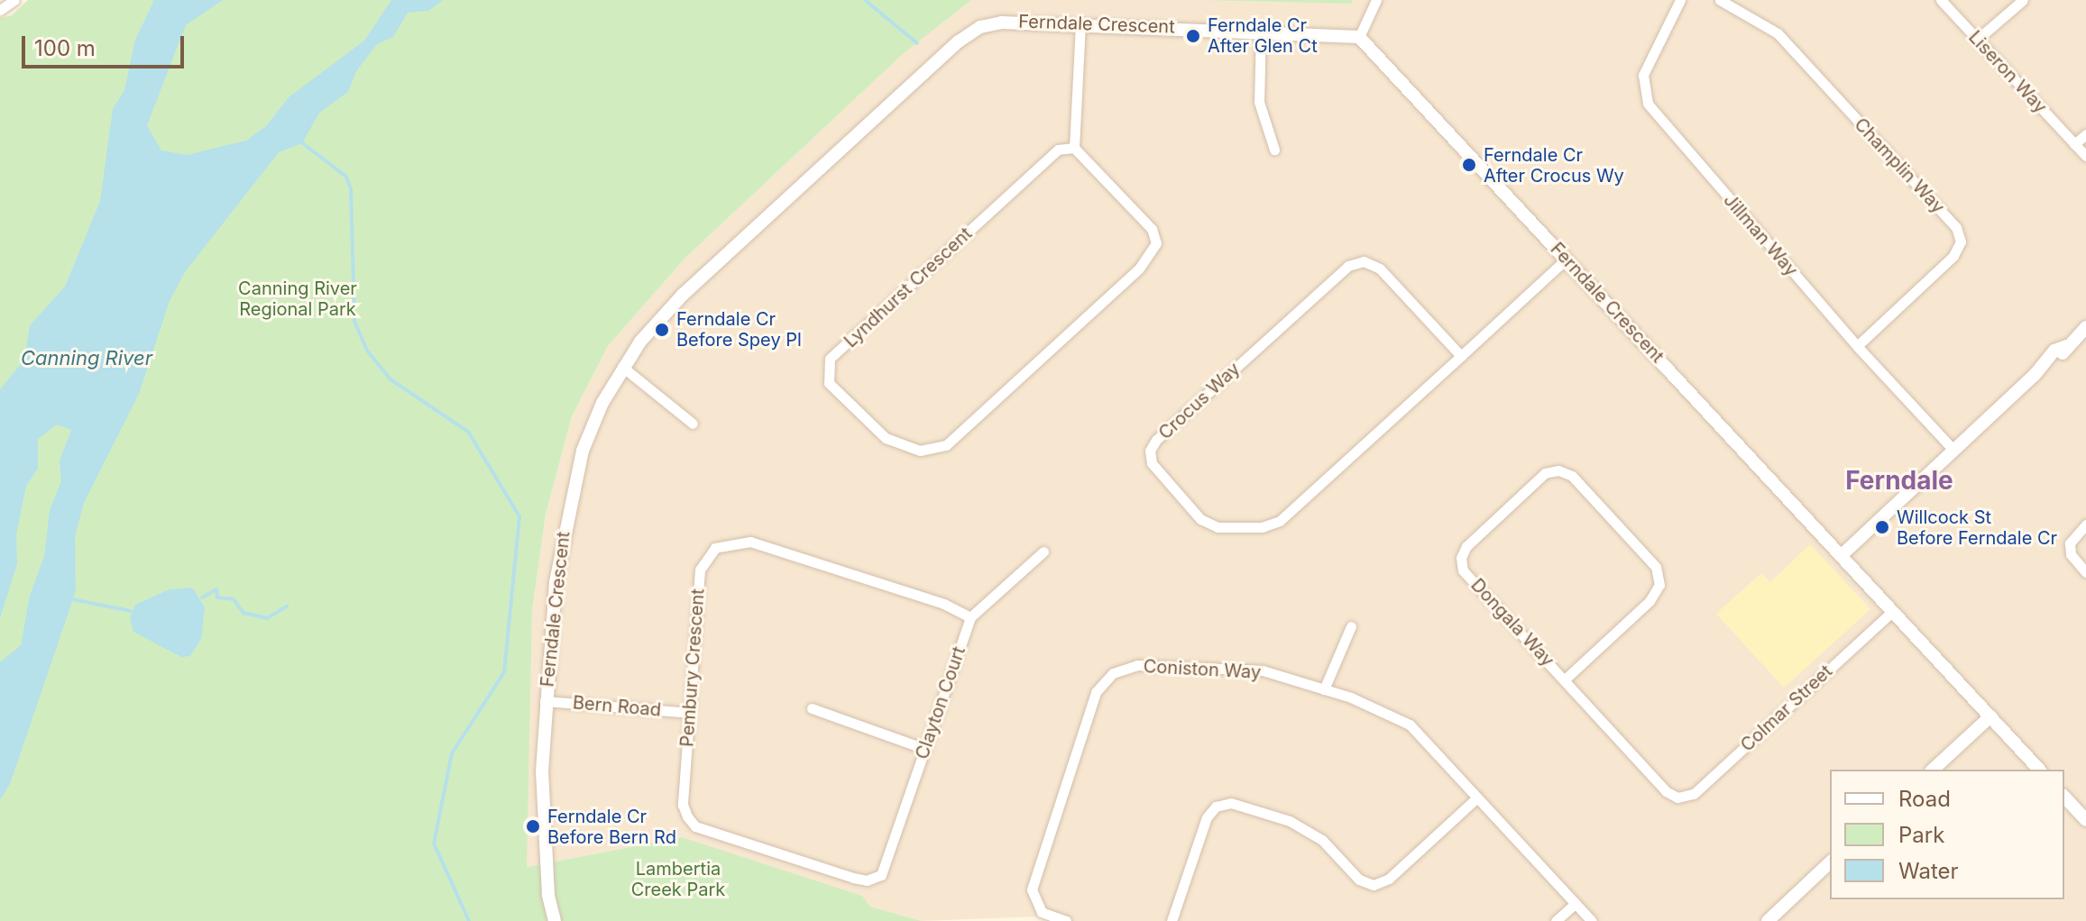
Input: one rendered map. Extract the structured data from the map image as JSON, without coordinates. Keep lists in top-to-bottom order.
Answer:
{
  "streets": {
    "street": [
      "Ferndale Crescent",
      "Liseron Way",
      "Champlin Way",
      "Jillman Way",
      "Lyndhurst Crescent",
      "Crocus Way",
      "Dongala Way",
      "Pembury Crescent",
      "Coniston Way",
      "Clayton Court",
      "Bern Road",
      "Colmar Street"
    ]
  },
  "crossings": [
    ["Ferndale Crescent", "Crocus Way"],
    ["Ferndale Crescent", "Bern Road"],
    ["Ferndale Crescent", "Colmar Street"],
    ["Champlin Way", "Jillman Way"],
    ["Dongala Way", "Colmar Street"],
    ["Pembury Crescent", "Clayton Court"],
    ["Pembury Crescent", "Bern Road"]
  ],
  "districts": ["Ferndale"],
  "water": ["Canning River"],
  "parks": ["Canning River Regional Park", "Lambertia Creek Park"],
  "places": [
    "Ferndale Cr After Glen Ct",
    "Ferndale Cr After Crocus Wy",
    "Ferndale Cr Before Spey Pl",
    "Willcock St Before Ferndale Cr",
    "Ferndale Cr Before Bern Rd"
  ],
  "legend": ["Road", "Park", "Water"],
  "scale_bar": "100 m"
}
